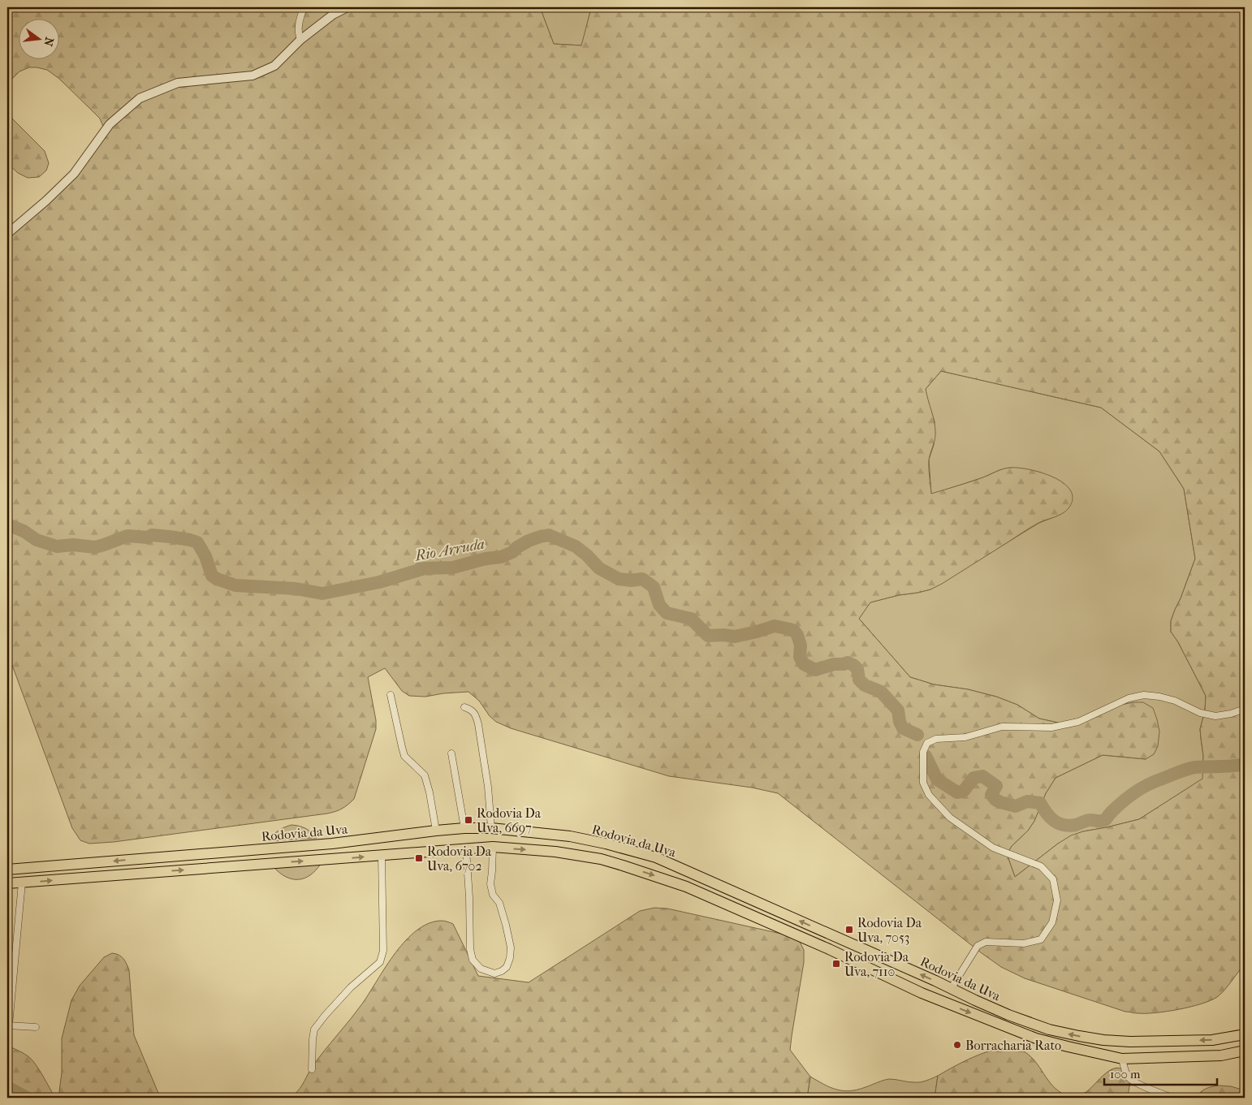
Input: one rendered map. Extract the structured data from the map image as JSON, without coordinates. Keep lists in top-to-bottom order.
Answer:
{
  "streets": {
    "main road": ["Rodovia da Uva"]
  },
  "water": ["Rio Arruda"],
  "places": {
    "transit": [
      "Rodovia Da Uva, 6697",
      "Rodovia Da Uva, 6702",
      "Rodovia Da Uva, 7053",
      "Rodovia Da Uva, 7110"
    ],
    "other": ["Borracharia Rato"]
  },
  "scale_bar": "100 m",
  "north": "right"
}
